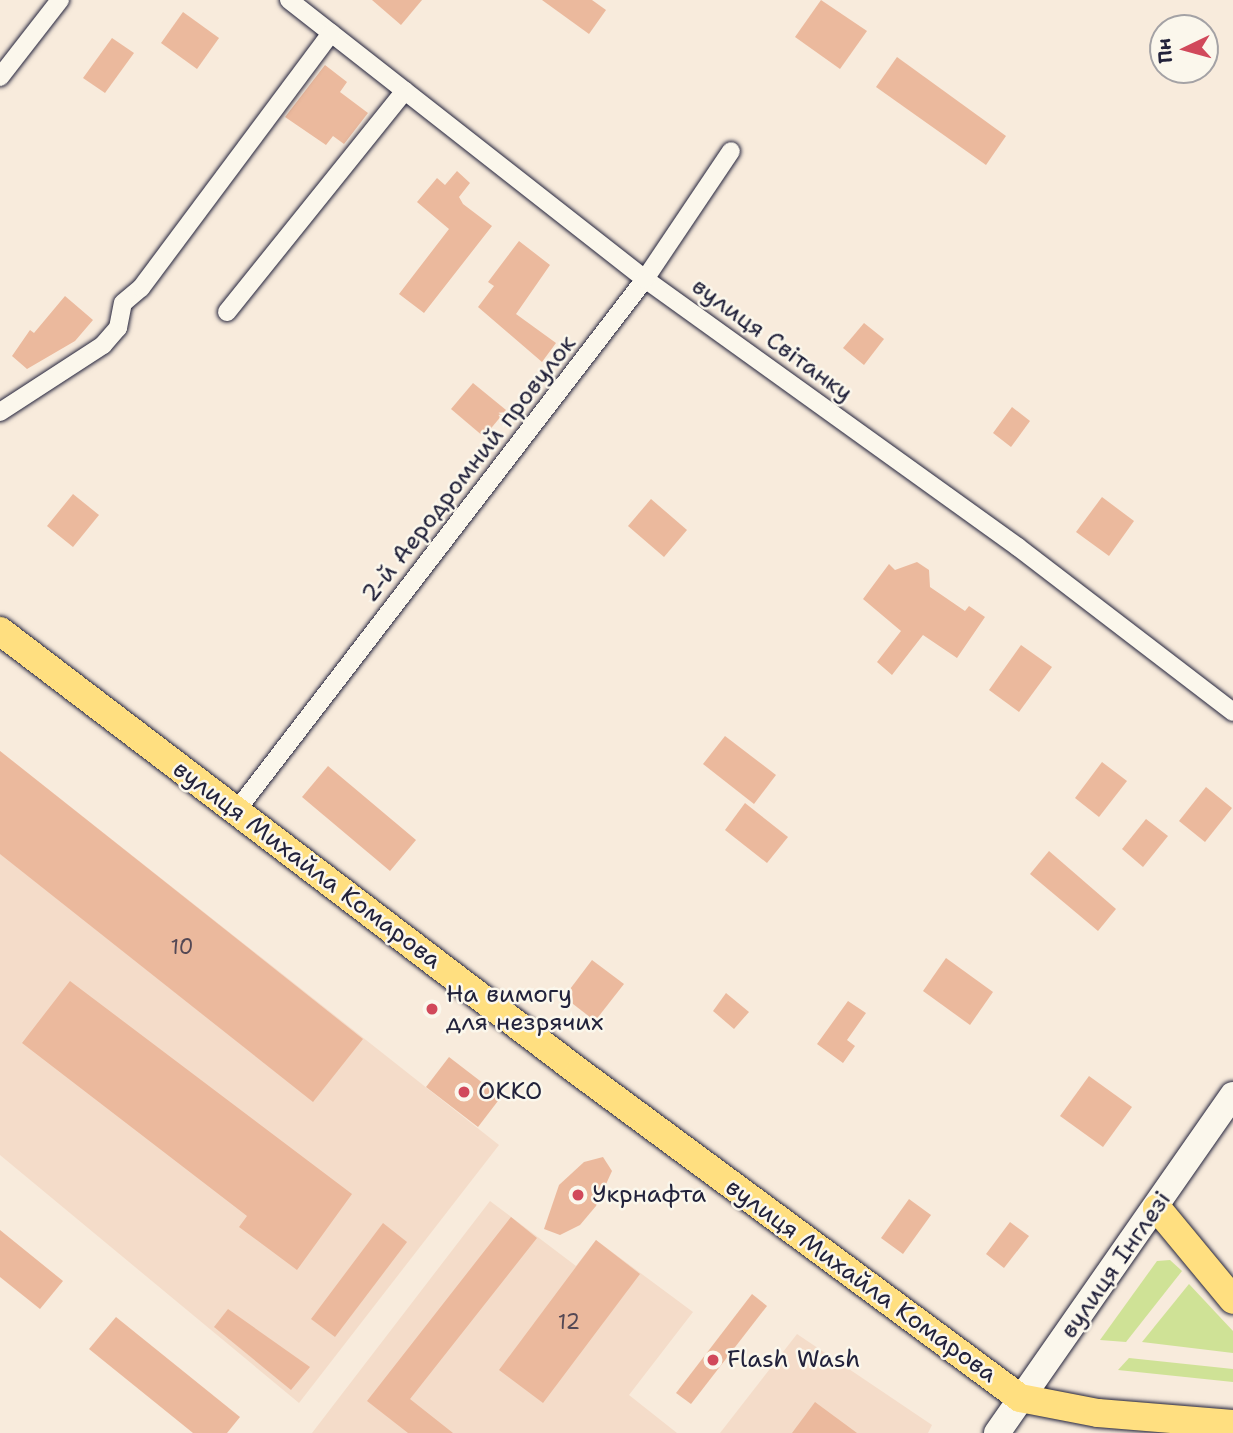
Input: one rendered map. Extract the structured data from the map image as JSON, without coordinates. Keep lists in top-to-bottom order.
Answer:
{
  "streets": {
    "main road": ["вулиця Михайла Комарова", "вулиця Інглезі"],
    "street": ["вулиця Світанку", "2-й Аеродромний провулок"]
  },
  "crossings": [
    ["вулиця Світанку", "2-й Аеродромний провулок"],
    ["2-й Аеродромний провулок", "вулиця Михайла Комарова"],
    ["вулиця Михайла Комарова", "вулиця Інглезі"]
  ],
  "places": [
    "На вимогу для незрячих",
    "ОККО",
    "Укрнафта",
    "Flash Wash"
  ],
  "house_numbers": ["10", "12"],
  "north": "left"
}
